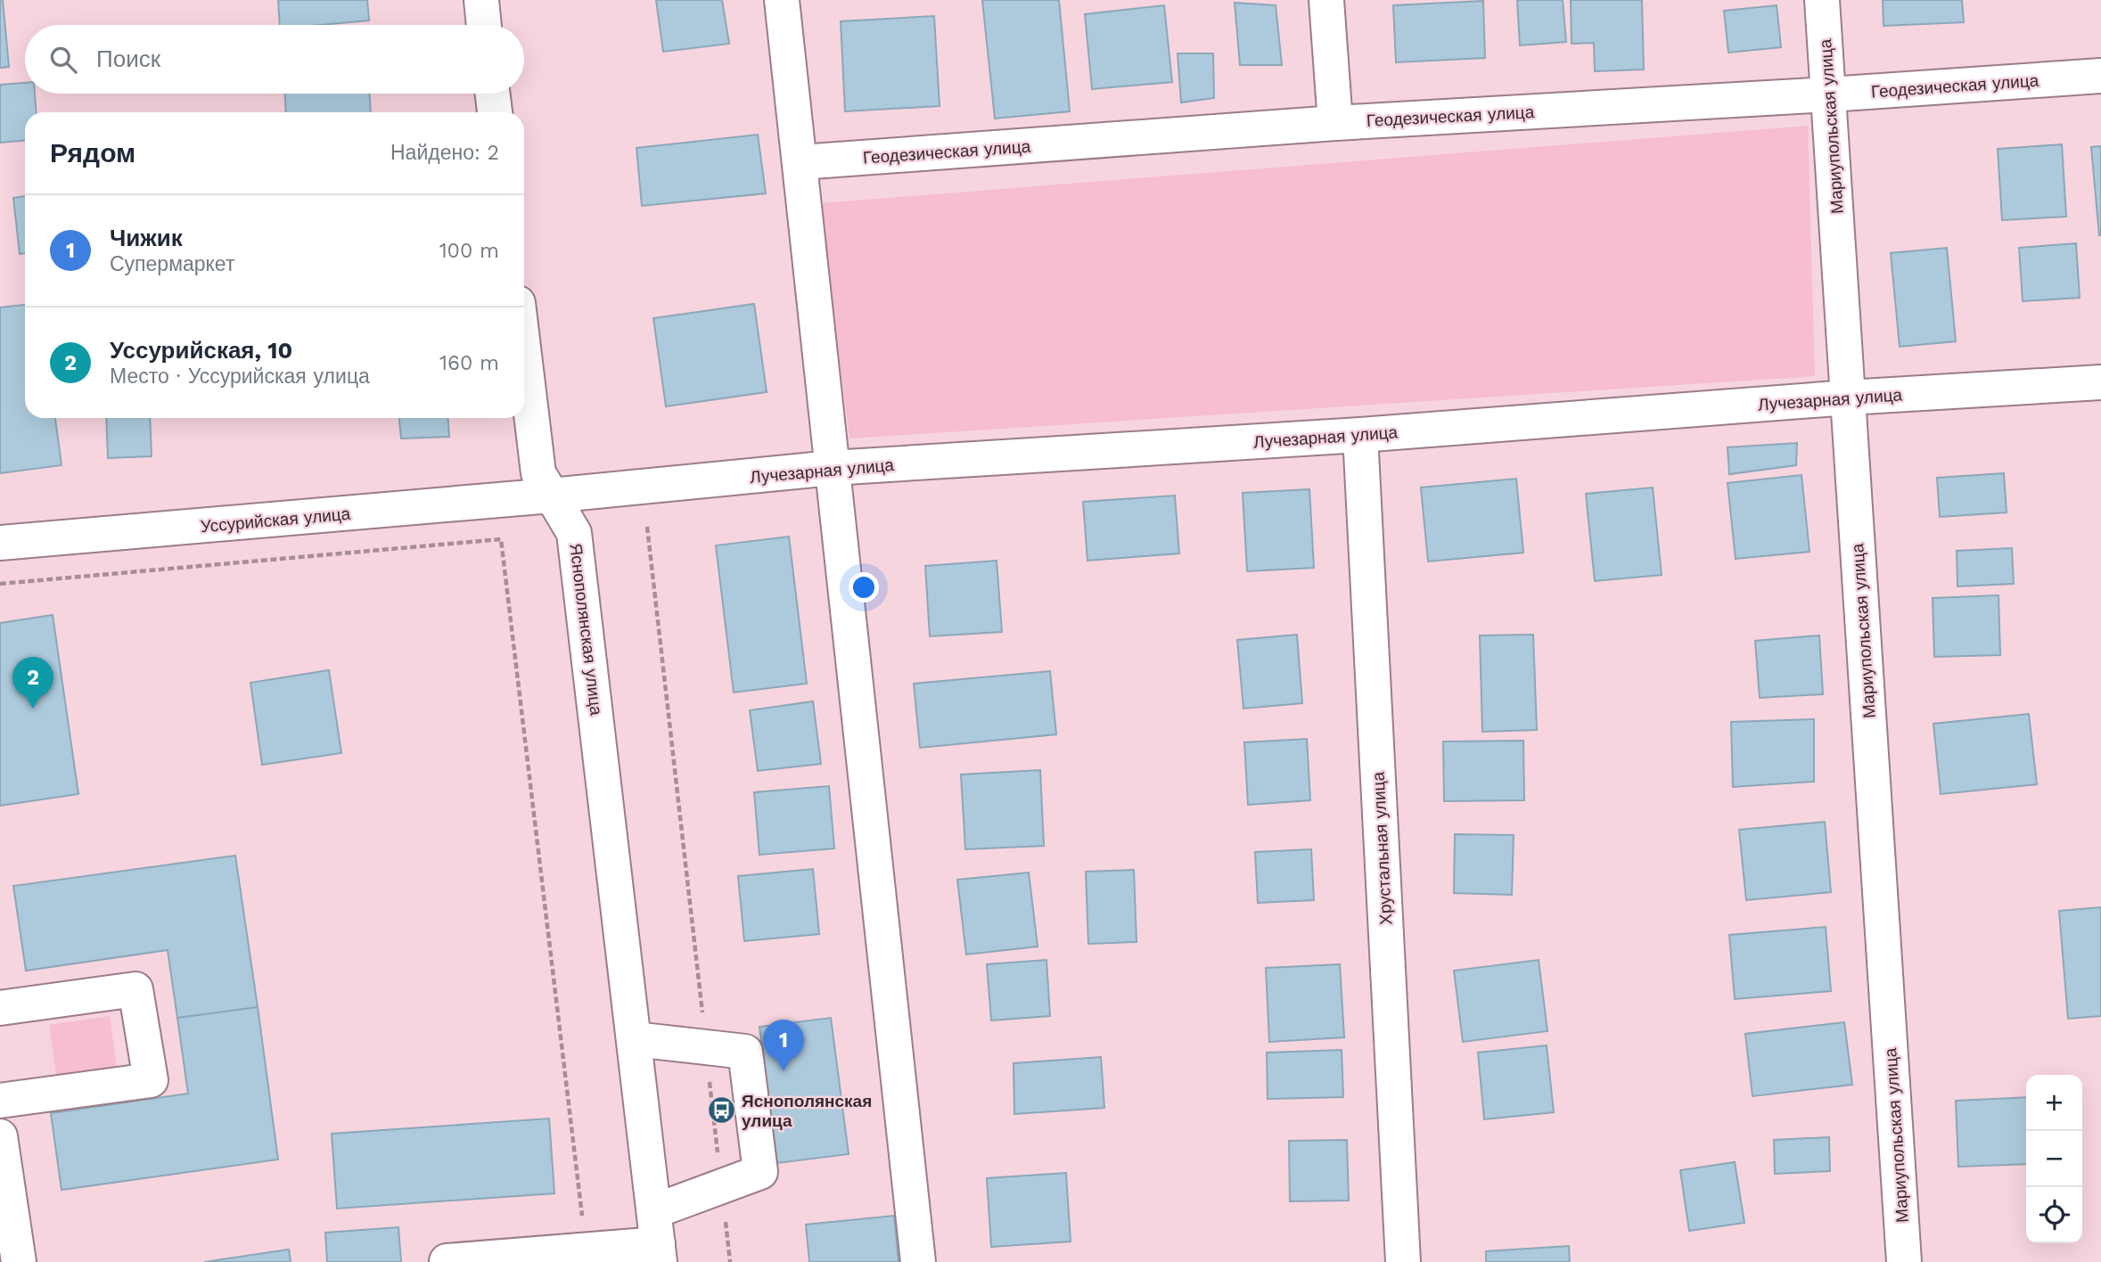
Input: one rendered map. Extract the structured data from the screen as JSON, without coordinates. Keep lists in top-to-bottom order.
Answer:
{
  "streets": {
    "street": [
      "Геодезическая улица",
      "Мариупольская улица",
      "Лучезарная улица",
      "Уссурийская улица",
      "Яснополянская улица",
      "Хрустальная улица"
    ]
  },
  "crossings": [
    ["Геодезическая улица", "Мариупольская улица"],
    ["Мариупольская улица", "Лучезарная улица"],
    ["Лучезарная улица", "Уссурийская улица"],
    ["Лучезарная улица", "Яснополянская улица"],
    ["Лучезарная улица", "Хрустальная улица"],
    ["Уссурийская улица", "Яснополянская улица"]
  ],
  "places": {
    "bus stop": ["Яснополянская улица"]
  },
  "page": {
    "search": "Поиск",
    "heading": ["Рядом", "Найдено: 2"],
    "list": [
      {
        "mark": "1",
        "name": "Чижик",
        "note": "Супермаркет",
        "value": "100 m"
      },
      {
        "mark": "2",
        "name": "Уссурийская, 10",
        "note": "Место · Уссурийская улица",
        "value": "160 m"
      }
    ],
    "pins": ["2", "1"],
    "map_buttons": ["+", "−"]
  }
}
